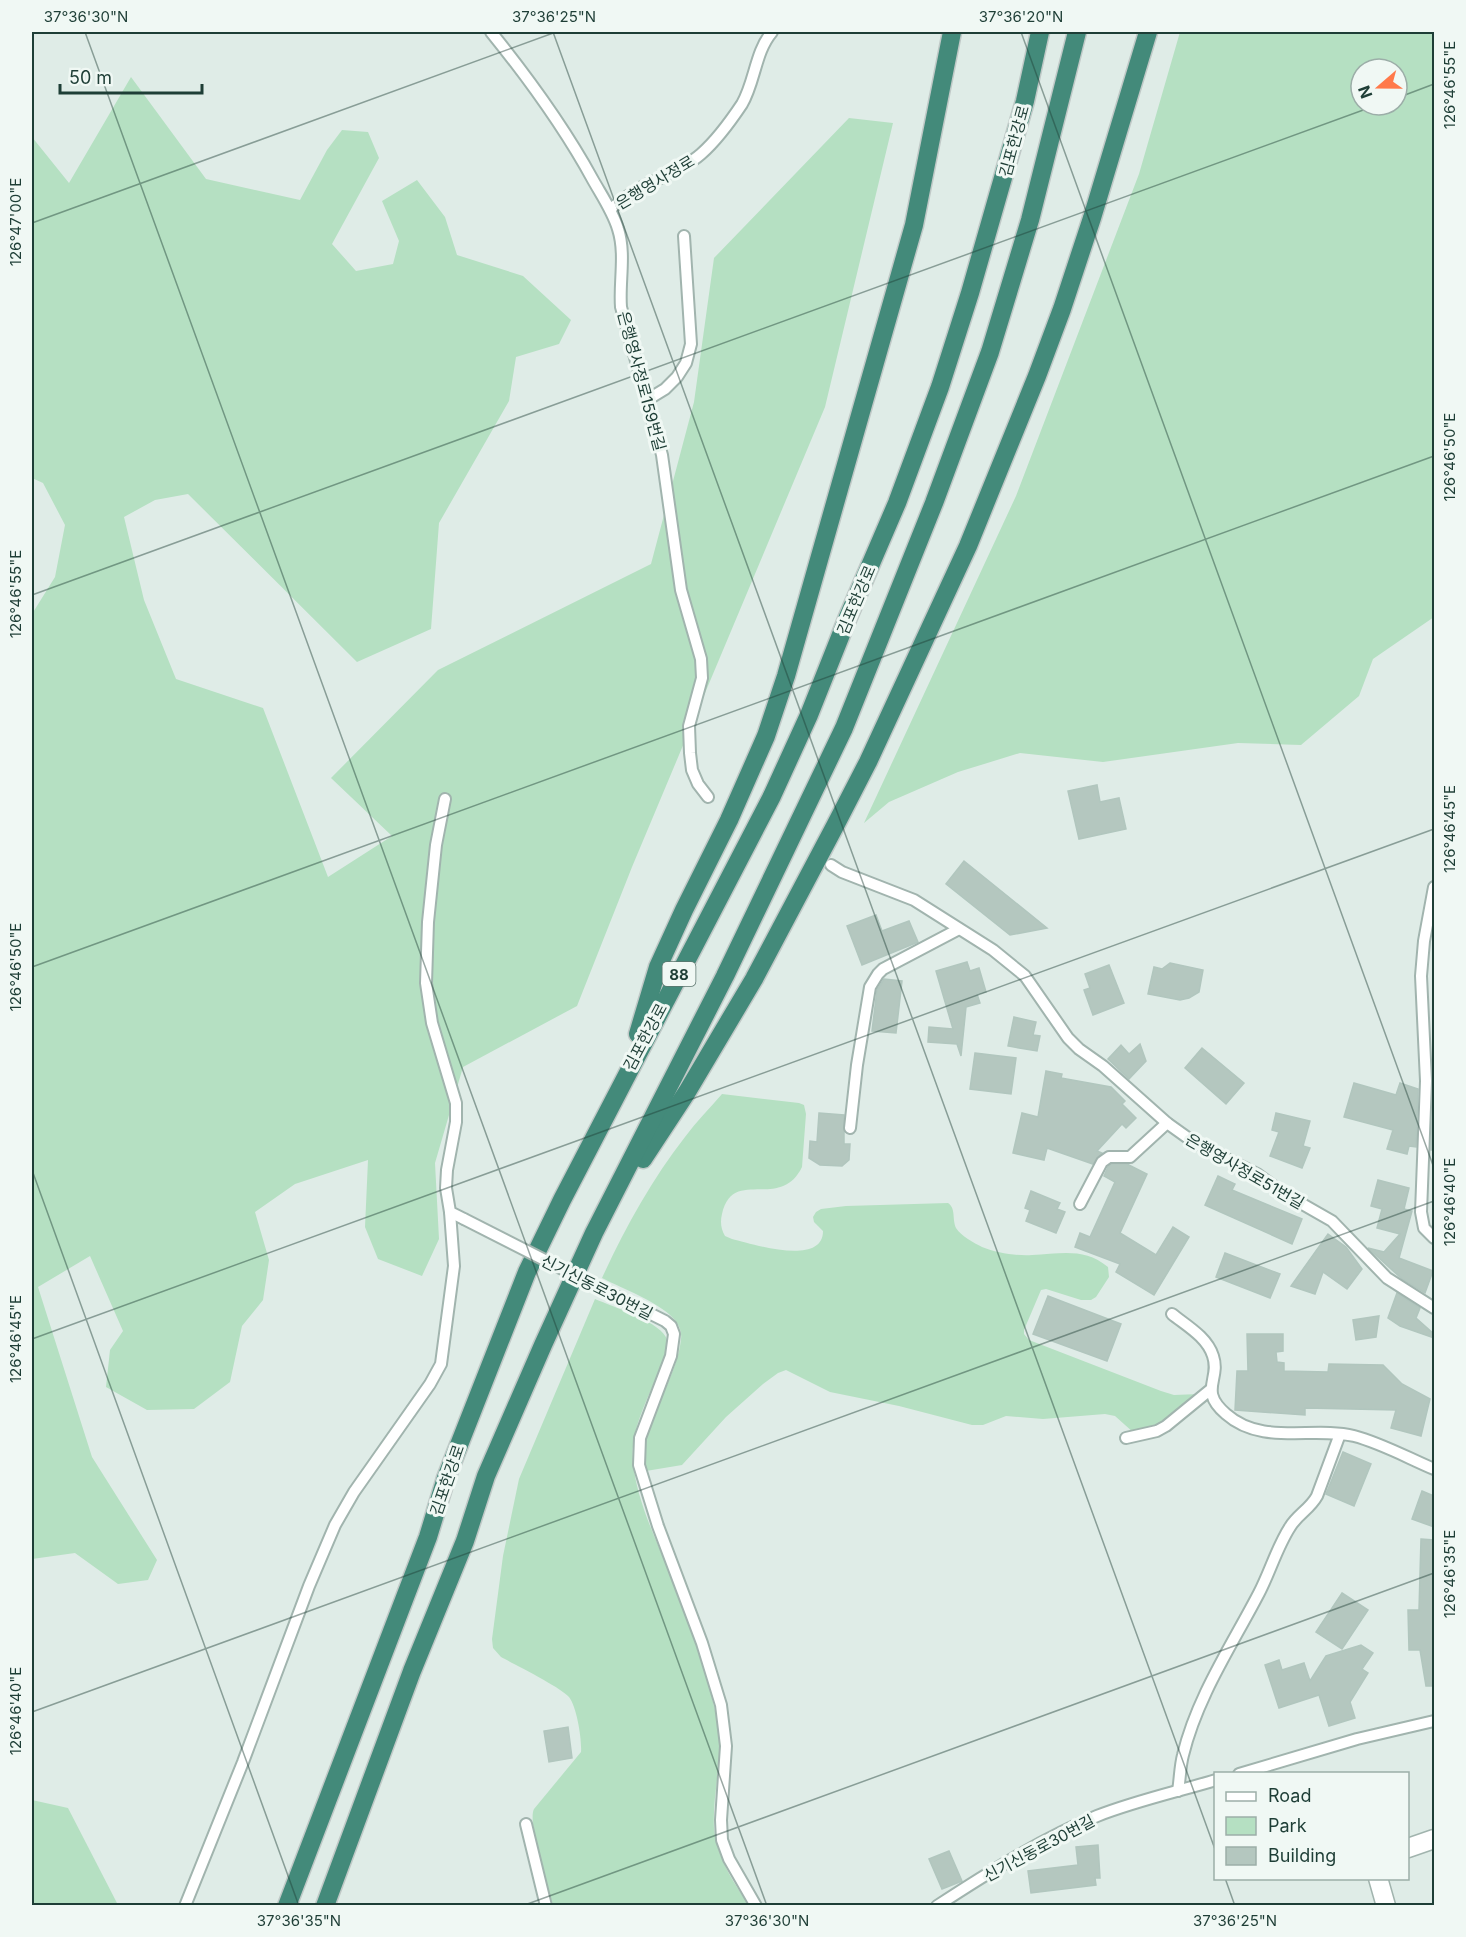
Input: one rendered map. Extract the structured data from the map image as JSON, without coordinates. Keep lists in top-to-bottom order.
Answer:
{
  "streets": {
    "highway": ["김포한강로", "88"],
    "lane": [
      "은행영사정로",
      "은행영사정로159번길",
      "은행영사정로51번길",
      "신기신동로30번길"
    ]
  },
  "crossings": [
    ["은행영사정로", "은행영사정로159번길"]
  ],
  "legend": ["Road", "Park", "Building"],
  "scale_bar": "50 m",
  "north": "left",
  "coordinates": [
    "37°36'30\"N",
    "37°36'25\"N",
    "37°36'20\"N",
    "126°46'55\"E",
    "126°47'00\"E",
    "126°46'50\"E",
    "126°46'45\"E",
    "126°46'40\"E",
    "126°46'35\"E",
    "37°36'35\"N"
  ]
}
